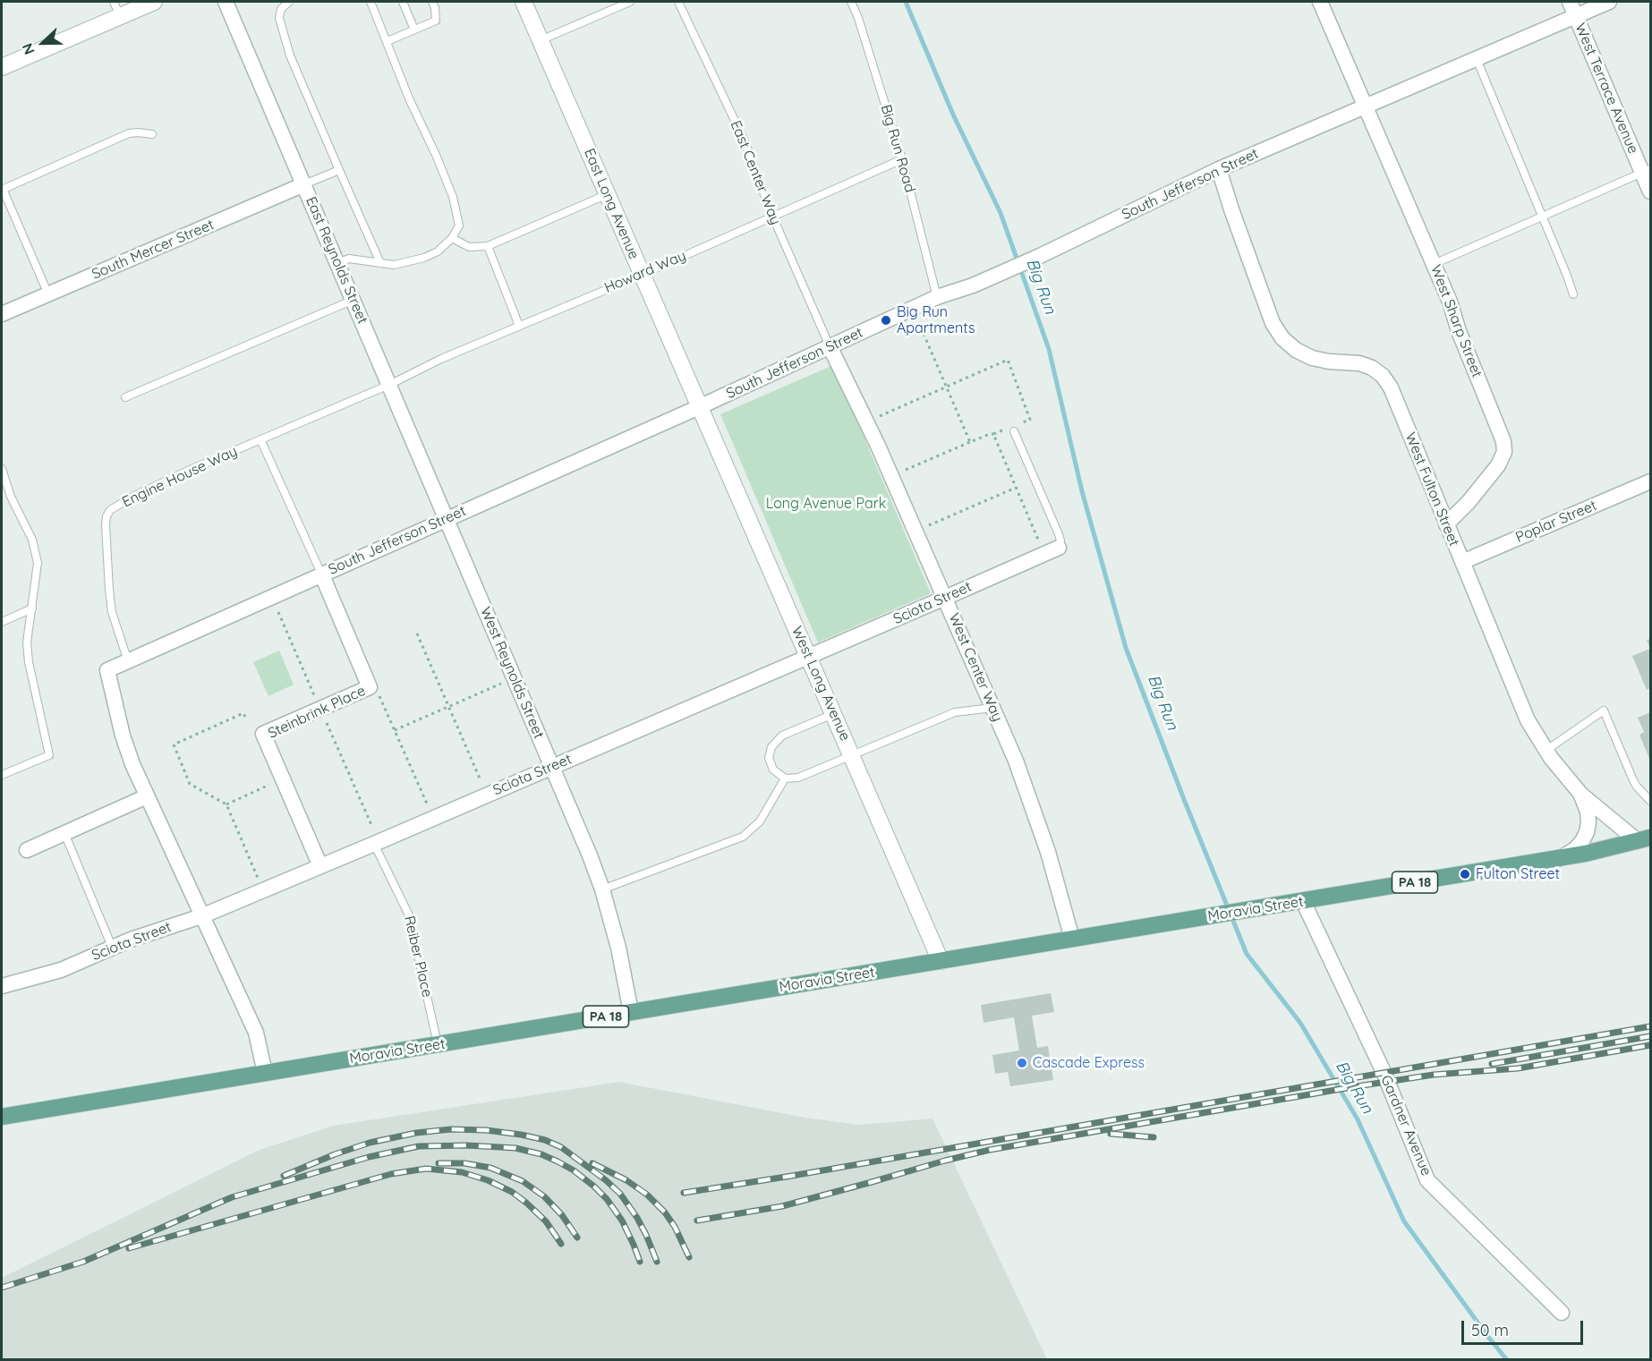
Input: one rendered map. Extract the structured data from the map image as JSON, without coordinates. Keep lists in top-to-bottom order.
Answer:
{
  "streets": {
    "main road": ["PA 18", "Moravia Street"],
    "street": [
      "West Terrace Avenue",
      "South Jefferson Street",
      "East Long Avenue",
      "South Mercer Street",
      "East Reynolds Street",
      "West Sharp Street",
      "West Fulton Street",
      "Poplar Street",
      "Sciota Street",
      "West Center Way",
      "West Reynolds Street",
      "West Long Avenue",
      "Steinbrink Place",
      "Gardner Avenue"
    ],
    "lane": [
      "Big Run Road",
      "East Center Way",
      "Howard Way",
      "Engine House Way",
      "Reiber Place"
    ]
  },
  "crossings": [
    ["West Terrace Avenue", "South Jefferson Street"],
    ["Big Run Road", "South Jefferson Street"],
    ["Big Run Road", "Howard Way"],
    ["East Center Way", "South Jefferson Street"],
    ["East Center Way", "Howard Way"],
    ["East Center Way", "West Center Way"],
    ["South Jefferson Street", "East Long Avenue"],
    ["South Jefferson Street", "East Reynolds Street"],
    ["South Jefferson Street", "West Sharp Street"],
    ["South Jefferson Street", "Engine House Way"],
    ["South Jefferson Street", "West Fulton Street"],
    ["South Jefferson Street", "West Center Way"],
    ["South Jefferson Street", "West Reynolds Street"],
    ["South Jefferson Street", "West Long Avenue"],
    ["South Jefferson Street", "Steinbrink Place"],
    ["East Long Avenue", "Howard Way"],
    ["East Long Avenue", "West Long Avenue"],
    ["South Mercer Street", "East Reynolds Street"],
    ["East Reynolds Street", "Howard Way"],
    ["East Reynolds Street", "Engine House Way"],
    ["East Reynolds Street", "West Reynolds Street"],
    ["Howard Way", "Engine House Way"],
    ["West Sharp Street", "West Fulton Street"],
    ["Engine House Way", "Steinbrink Place"],
    ["West Fulton Street", "Poplar Street"],
    ["West Fulton Street", "Moravia Street"],
    ["Sciota Street", "West Center Way"],
    ["Sciota Street", "West Reynolds Street"],
    ["Sciota Street", "West Long Avenue"],
    ["Sciota Street", "Steinbrink Place"],
    ["Sciota Street", "Reiber Place"],
    ["West Center Way", "Moravia Street"],
    ["West Reynolds Street", "Moravia Street"],
    ["West Long Avenue", "Moravia Street"],
    ["Moravia Street", "Reiber Place"],
    ["Moravia Street", "Gardner Avenue"]
  ],
  "water": ["Big Run"],
  "parks": ["Long Avenue Park"],
  "places": ["Big Run Apartments", "Fulton Street", "Cascade Express"],
  "scale_bar": "50 m",
  "north": "left"
}
